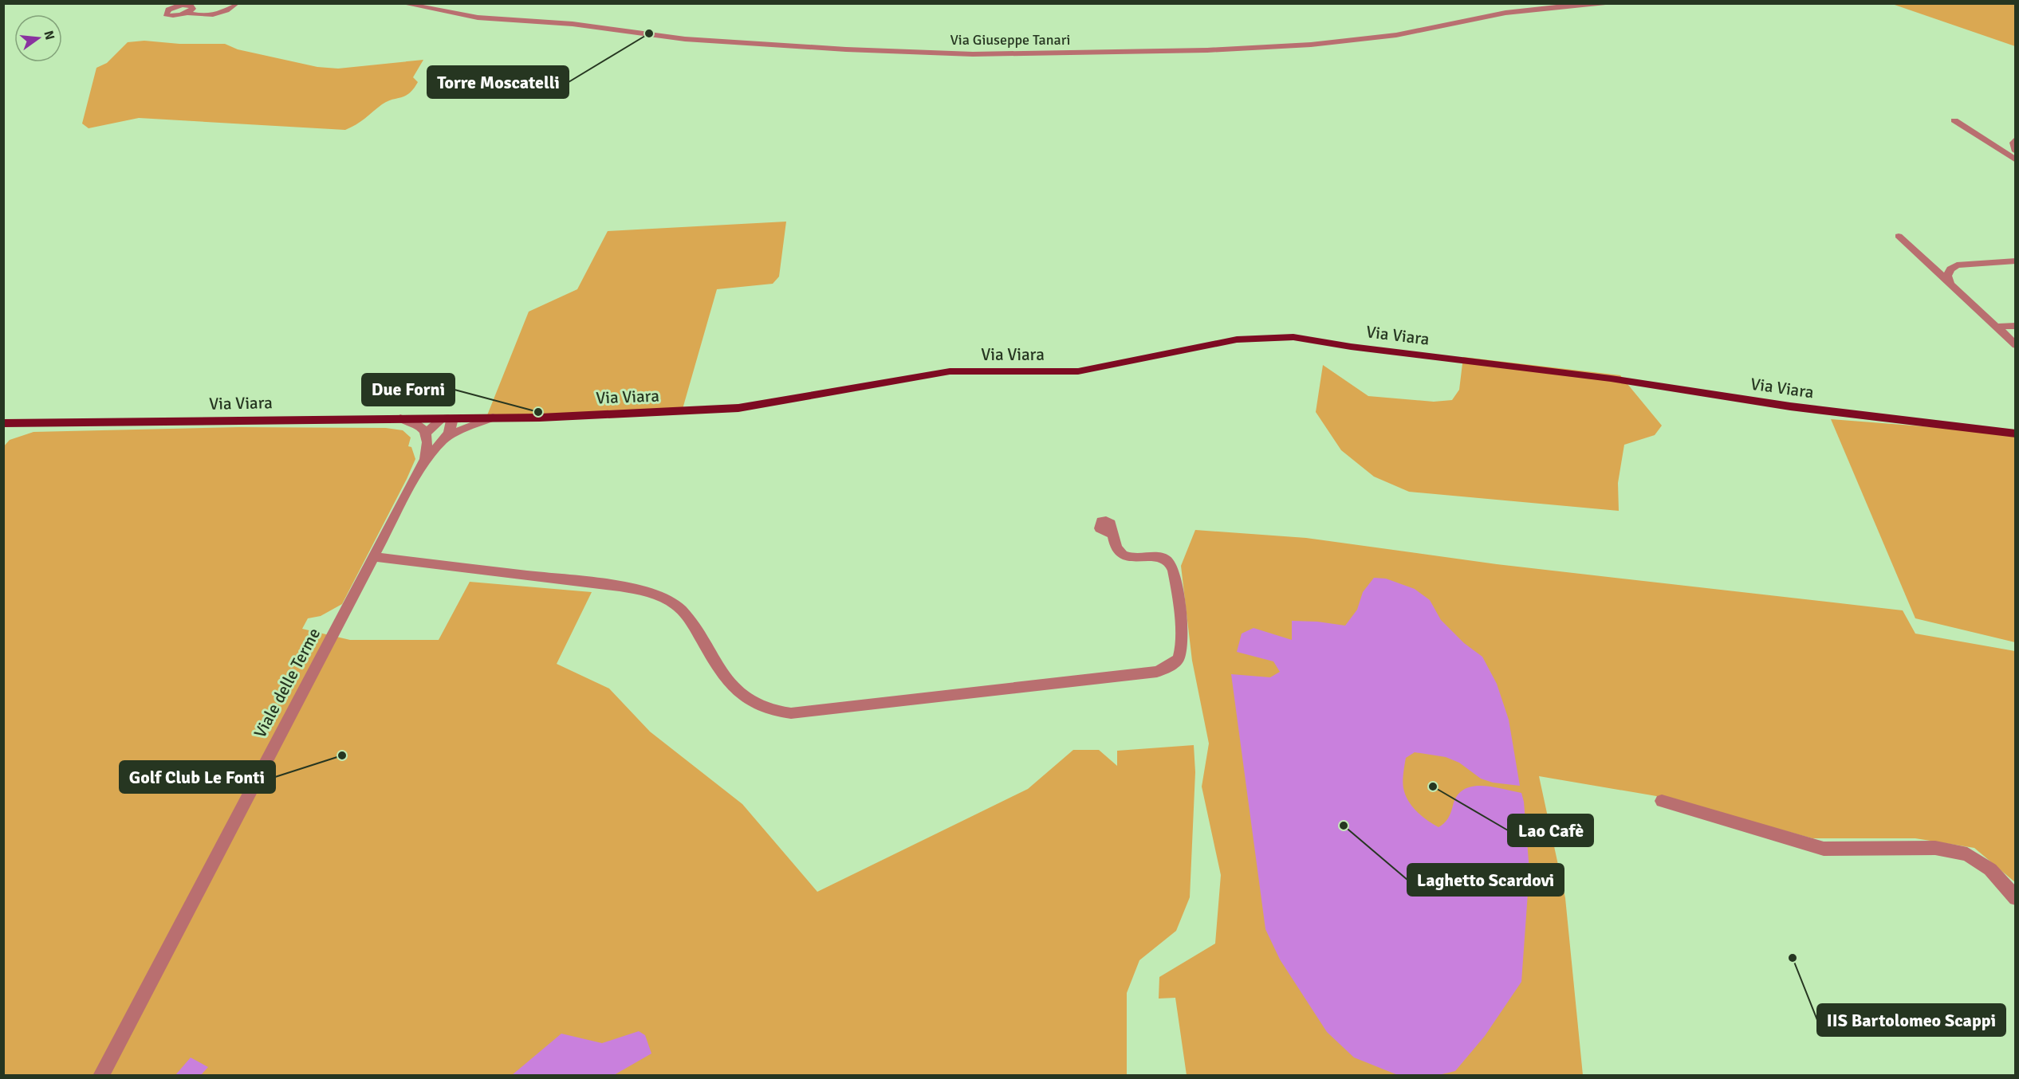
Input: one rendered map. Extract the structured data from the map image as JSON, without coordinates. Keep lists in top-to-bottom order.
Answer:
{
  "streets": {
    "main road": ["Via Viara"],
    "street": ["Via Giuseppe Tanari", "Viale delle Terme"]
  },
  "crossings": [
    ["Via Viara", "Viale delle Terme"]
  ],
  "places": [
    "Torre Moscatelli",
    "Due Forni",
    "Golf Club Le Fonti",
    "Lao Cafè",
    "Laghetto Scardovi",
    "IIS Bartolomeo Scappi"
  ],
  "north": "right"
}
